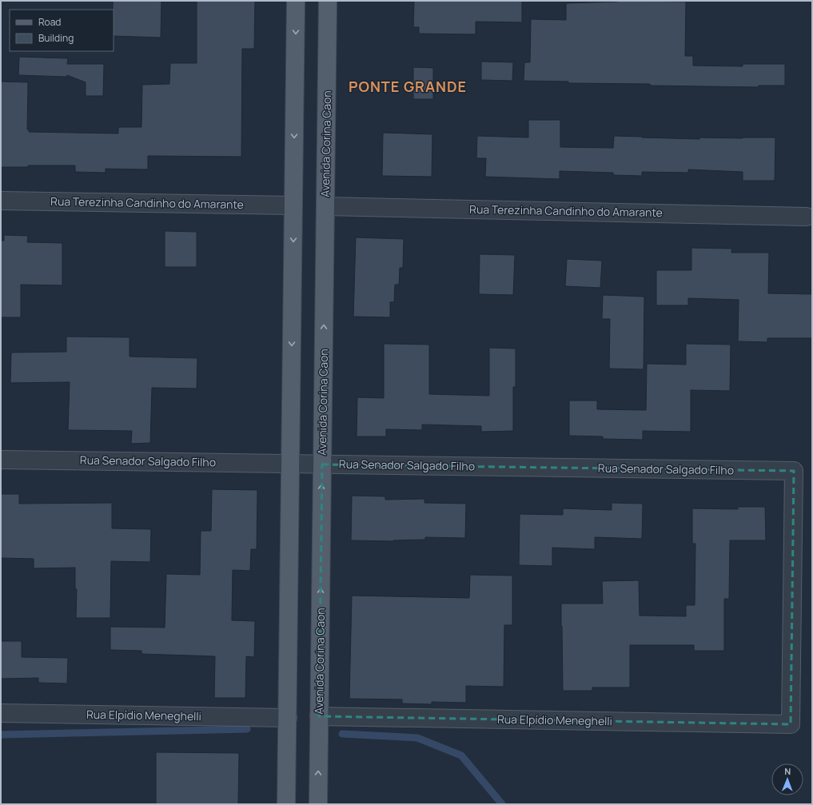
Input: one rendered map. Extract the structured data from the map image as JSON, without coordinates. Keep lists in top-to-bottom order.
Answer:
{
  "streets": {
    "main road": ["Avenida Corina Caon"],
    "street": ["Rua Terezinha Candinho do Amarante", "Rua Senador Salgado Filho", "Rua Elpídio Meneghelli"]
  },
  "crossings": [
    ["Avenida Corina Caon", "Rua Terezinha Candinho do Amarante"],
    ["Avenida Corina Caon", "Rua Senador Salgado Filho"],
    ["Avenida Corina Caon", "Rua Elpídio Meneghelli"],
    ["Rua Senador Salgado Filho", "Rua Elpídio Meneghelli"]
  ],
  "districts": ["PONTE GRANDE"],
  "legend": ["Road", "Building"],
  "north": "top"
}
